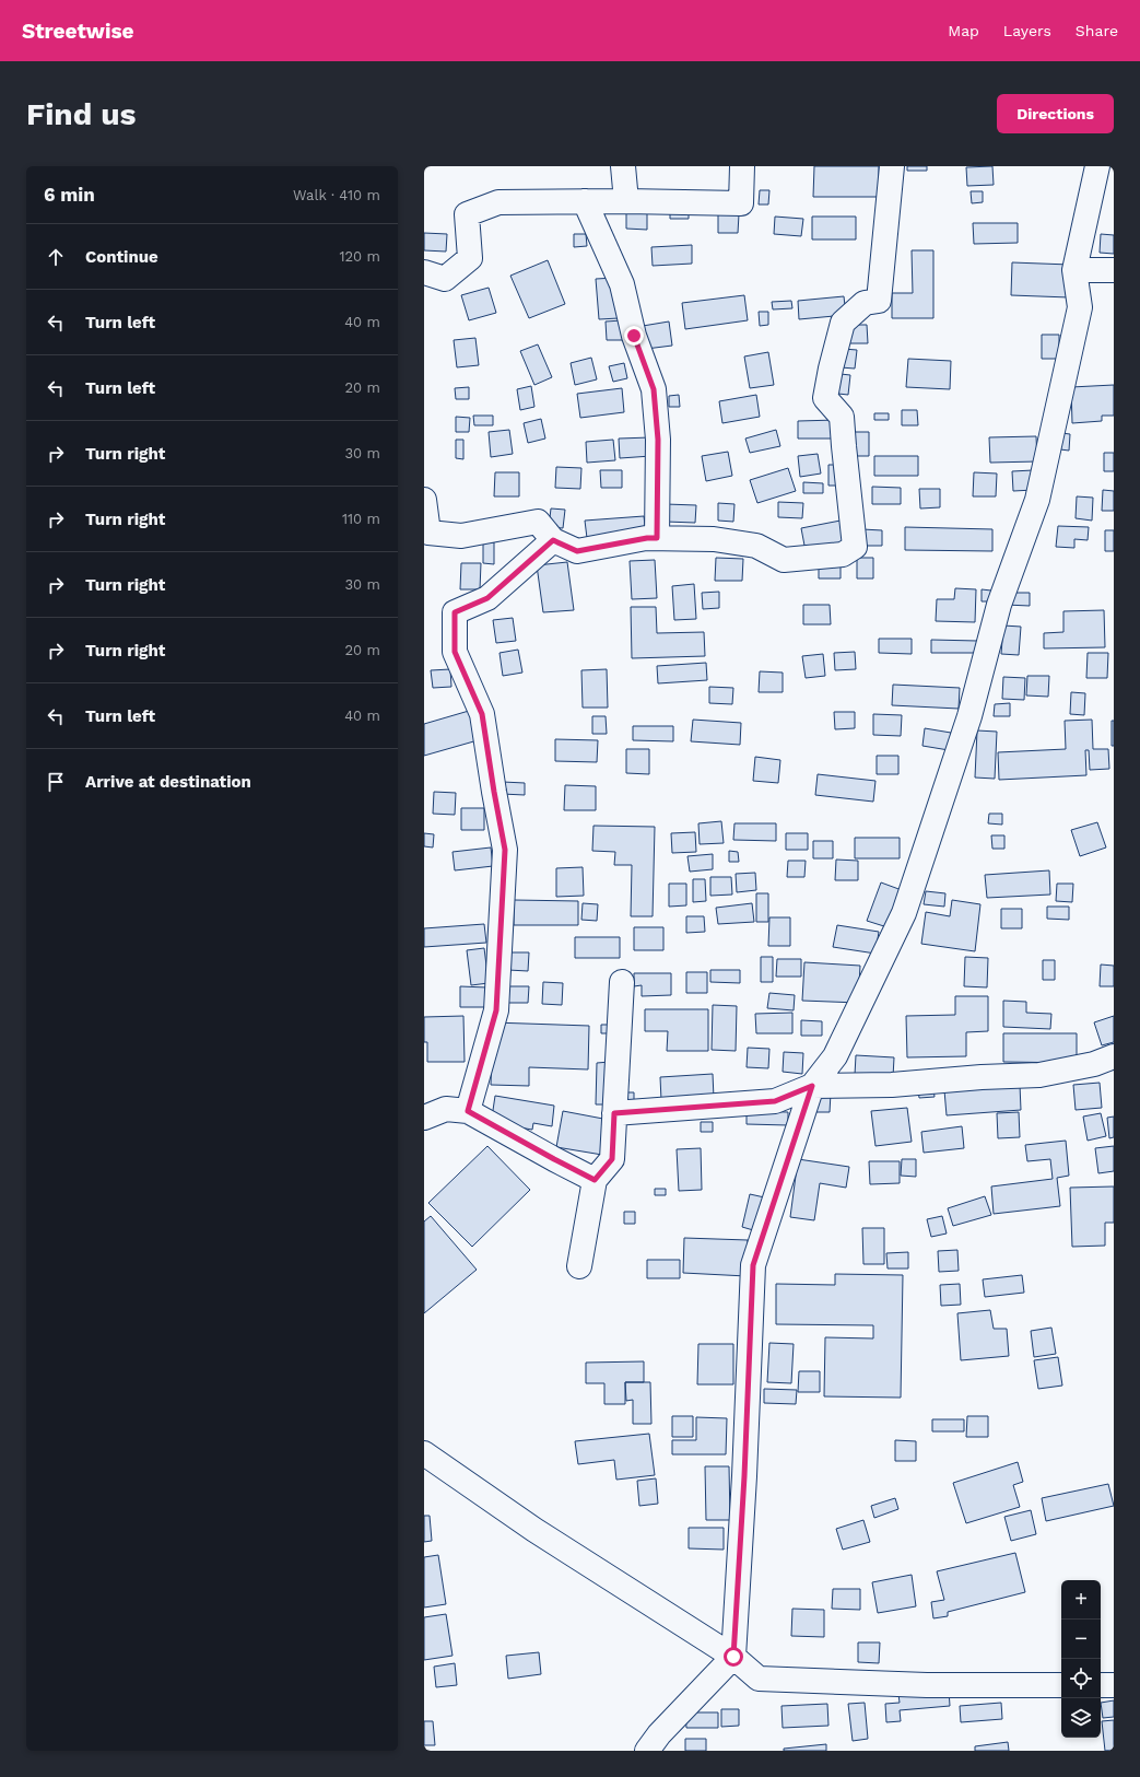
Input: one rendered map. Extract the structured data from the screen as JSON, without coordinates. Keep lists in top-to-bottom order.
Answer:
{
  "page": {
    "header": "Streetwise",
    "nav": ["Map", "Layers", "Share"],
    "buttons": "Directions",
    "title": "Find us",
    "heading": ["6 min", "Walk · 410 m"],
    "list": [
      ["Continue", "120 m"],
      ["Turn left", "40 m"],
      ["Turn left", "20 m"],
      ["Turn right", "30 m"],
      ["Turn right", "110 m"],
      ["Turn right", "30 m"],
      ["Turn right", "20 m"],
      ["Turn left", "40 m"],
      "Arrive at destination"
    ],
    "map_buttons": ["+", "−"]
  }
}
